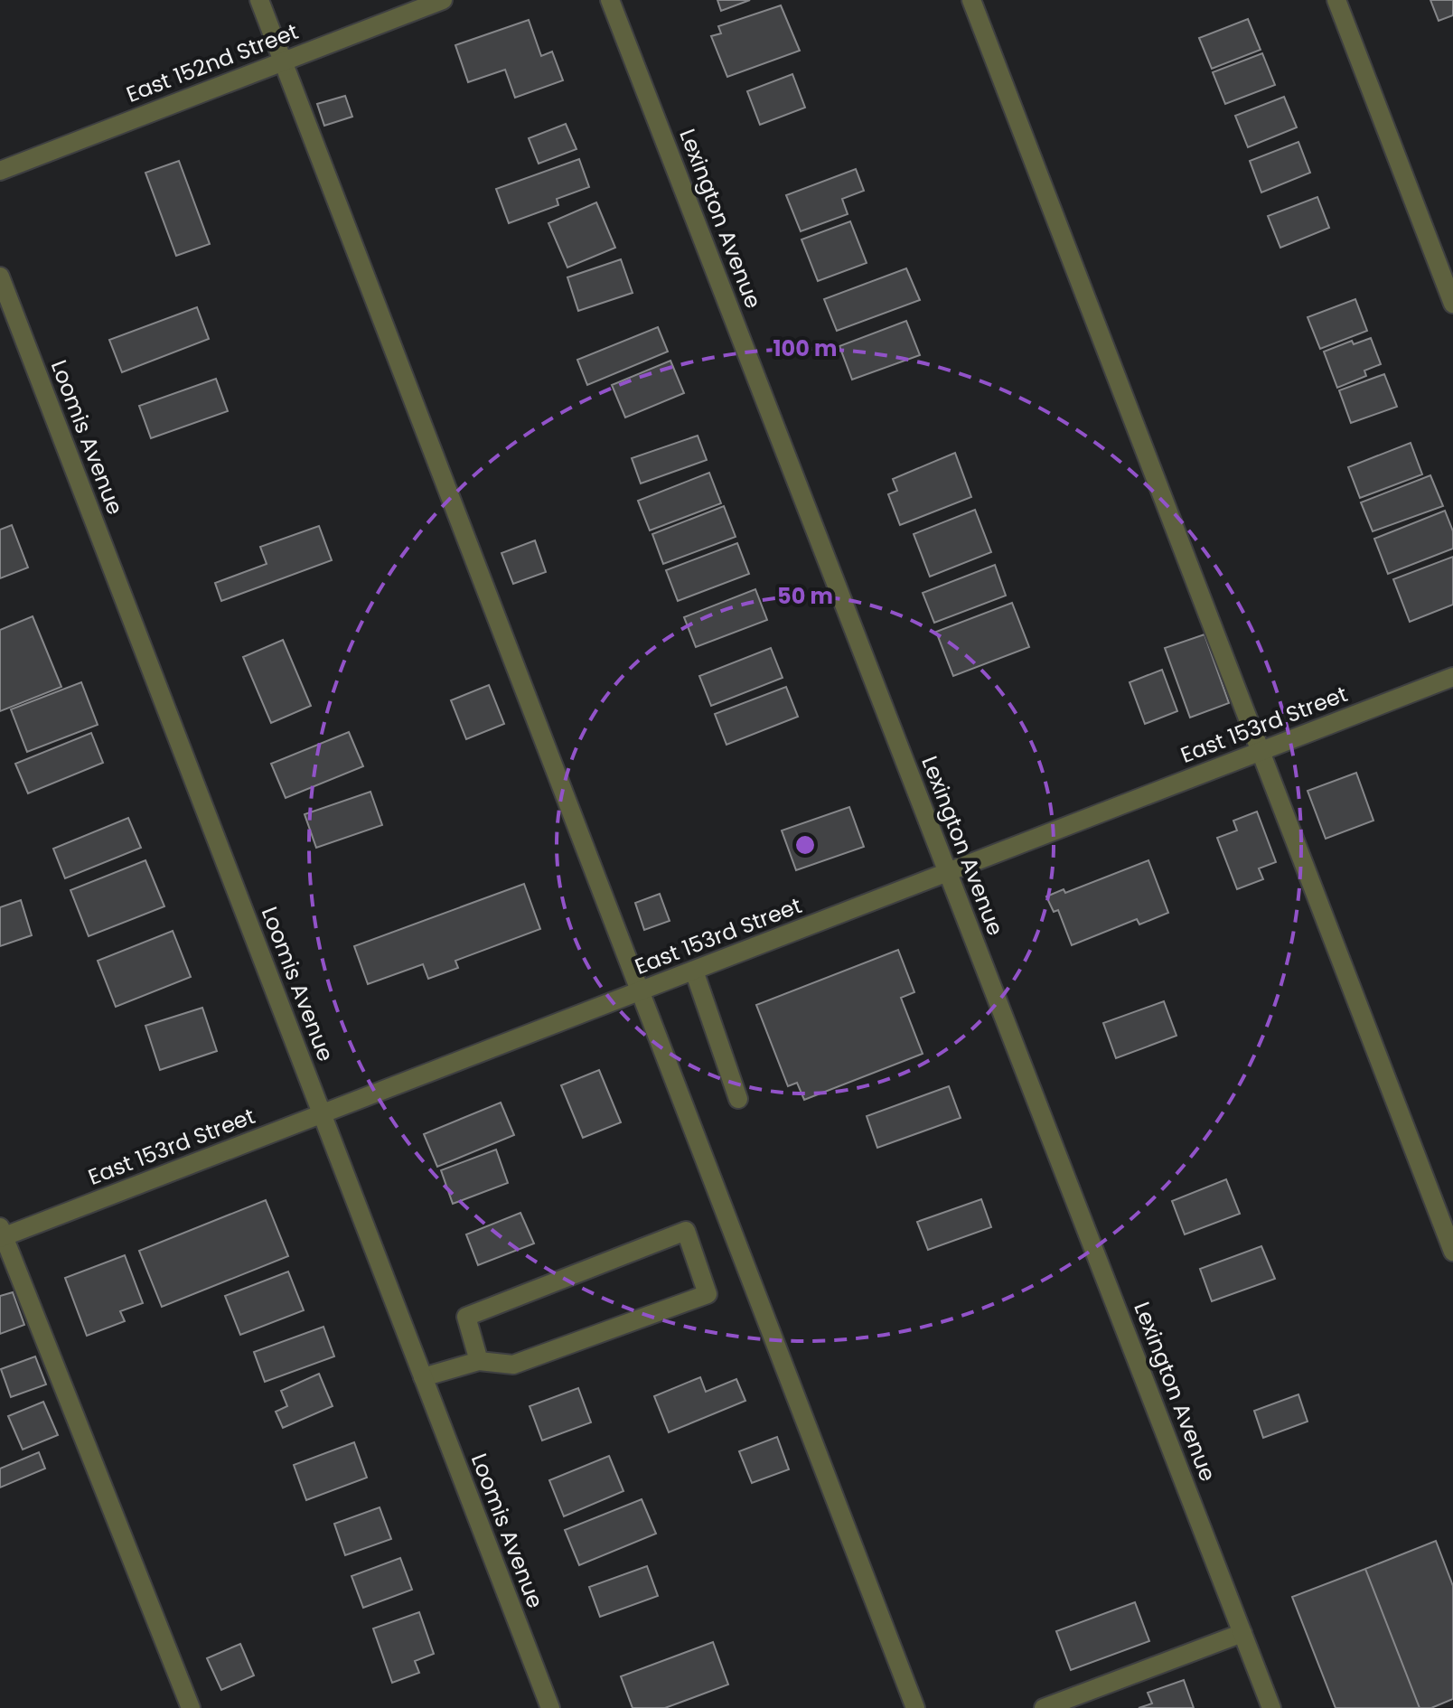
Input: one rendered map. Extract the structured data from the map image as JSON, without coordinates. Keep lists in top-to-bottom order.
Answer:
{
  "streets": {
    "street": [
      "East 152nd Street",
      "Lexington Avenue",
      "Loomis Avenue",
      "East 153rd Street"
    ]
  },
  "crossings": [
    ["Lexington Avenue", "East 153rd Street"],
    ["Loomis Avenue", "East 153rd Street"]
  ],
  "rings": ["100 m", "50 m"]
}
